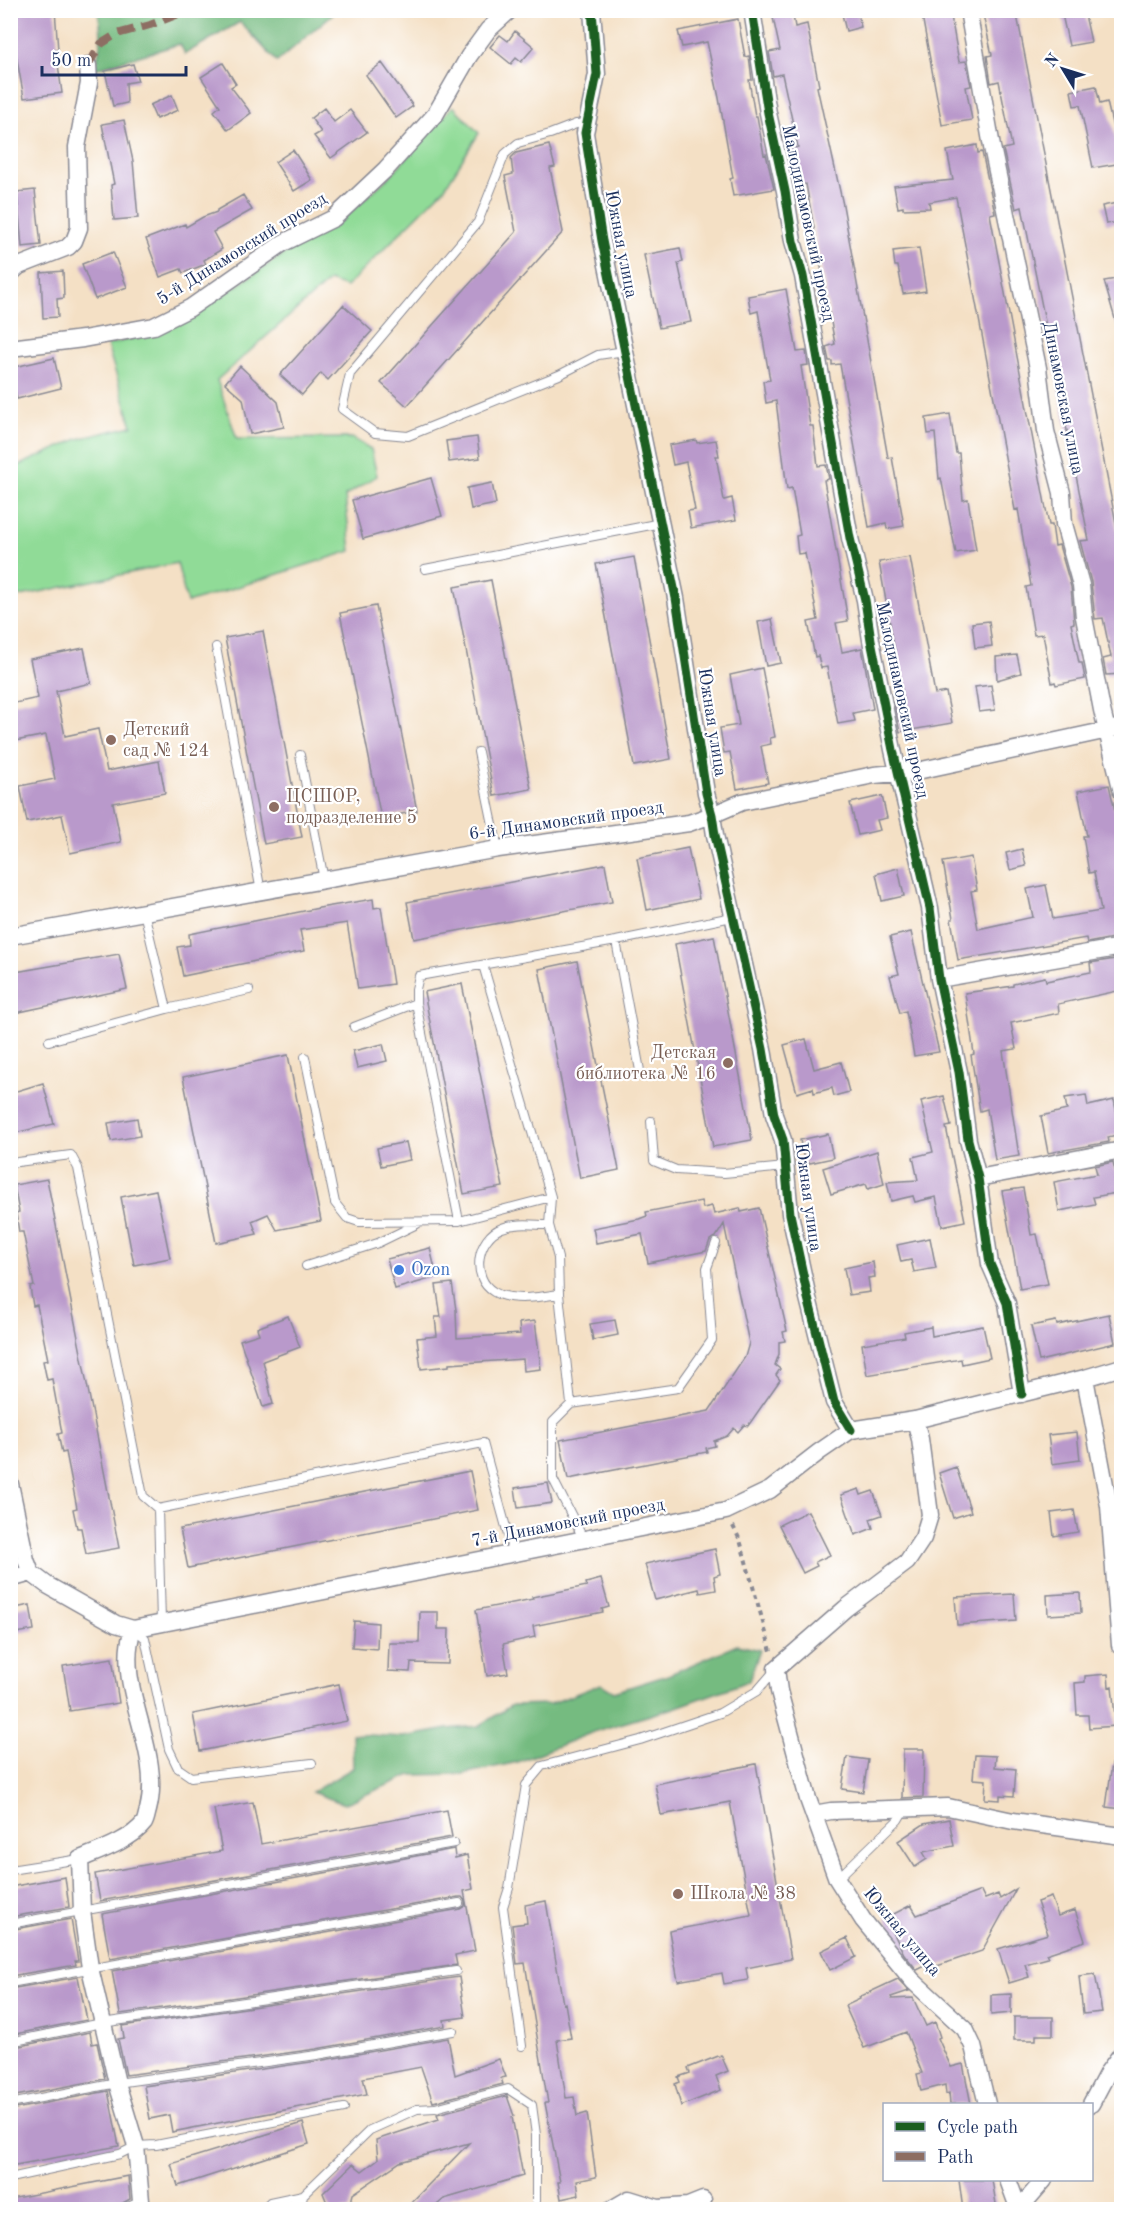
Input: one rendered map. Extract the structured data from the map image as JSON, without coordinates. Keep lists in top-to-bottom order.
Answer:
{
  "streets": {
    "street": [
      "Малодинамовский проезд",
      "Южная улица",
      "5-й Динамовский проезд",
      "Динамовская улица",
      "6-й Динамовский проезд",
      "7-й Динамовский проезд"
    ]
  },
  "crossings": [
    ["Малодинамовский проезд", "6-й Динамовский проезд"],
    ["Малодинамовский проезд", "7-й Динамовский проезд"],
    ["Южная улица", "6-й Динамовский проезд"],
    ["Южная улица", "7-й Динамовский проезд"],
    ["Динамовская улица", "6-й Динамовский проезд"]
  ],
  "places": [
    "Детский сад № 124",
    "ЦСШОР, подразделение 5",
    "Детская библиотека № 16",
    "Ozon",
    "Школа № 38"
  ],
  "legend": ["Cycle path", "Path"],
  "scale_bar": "50 m",
  "north": "top left"
}
